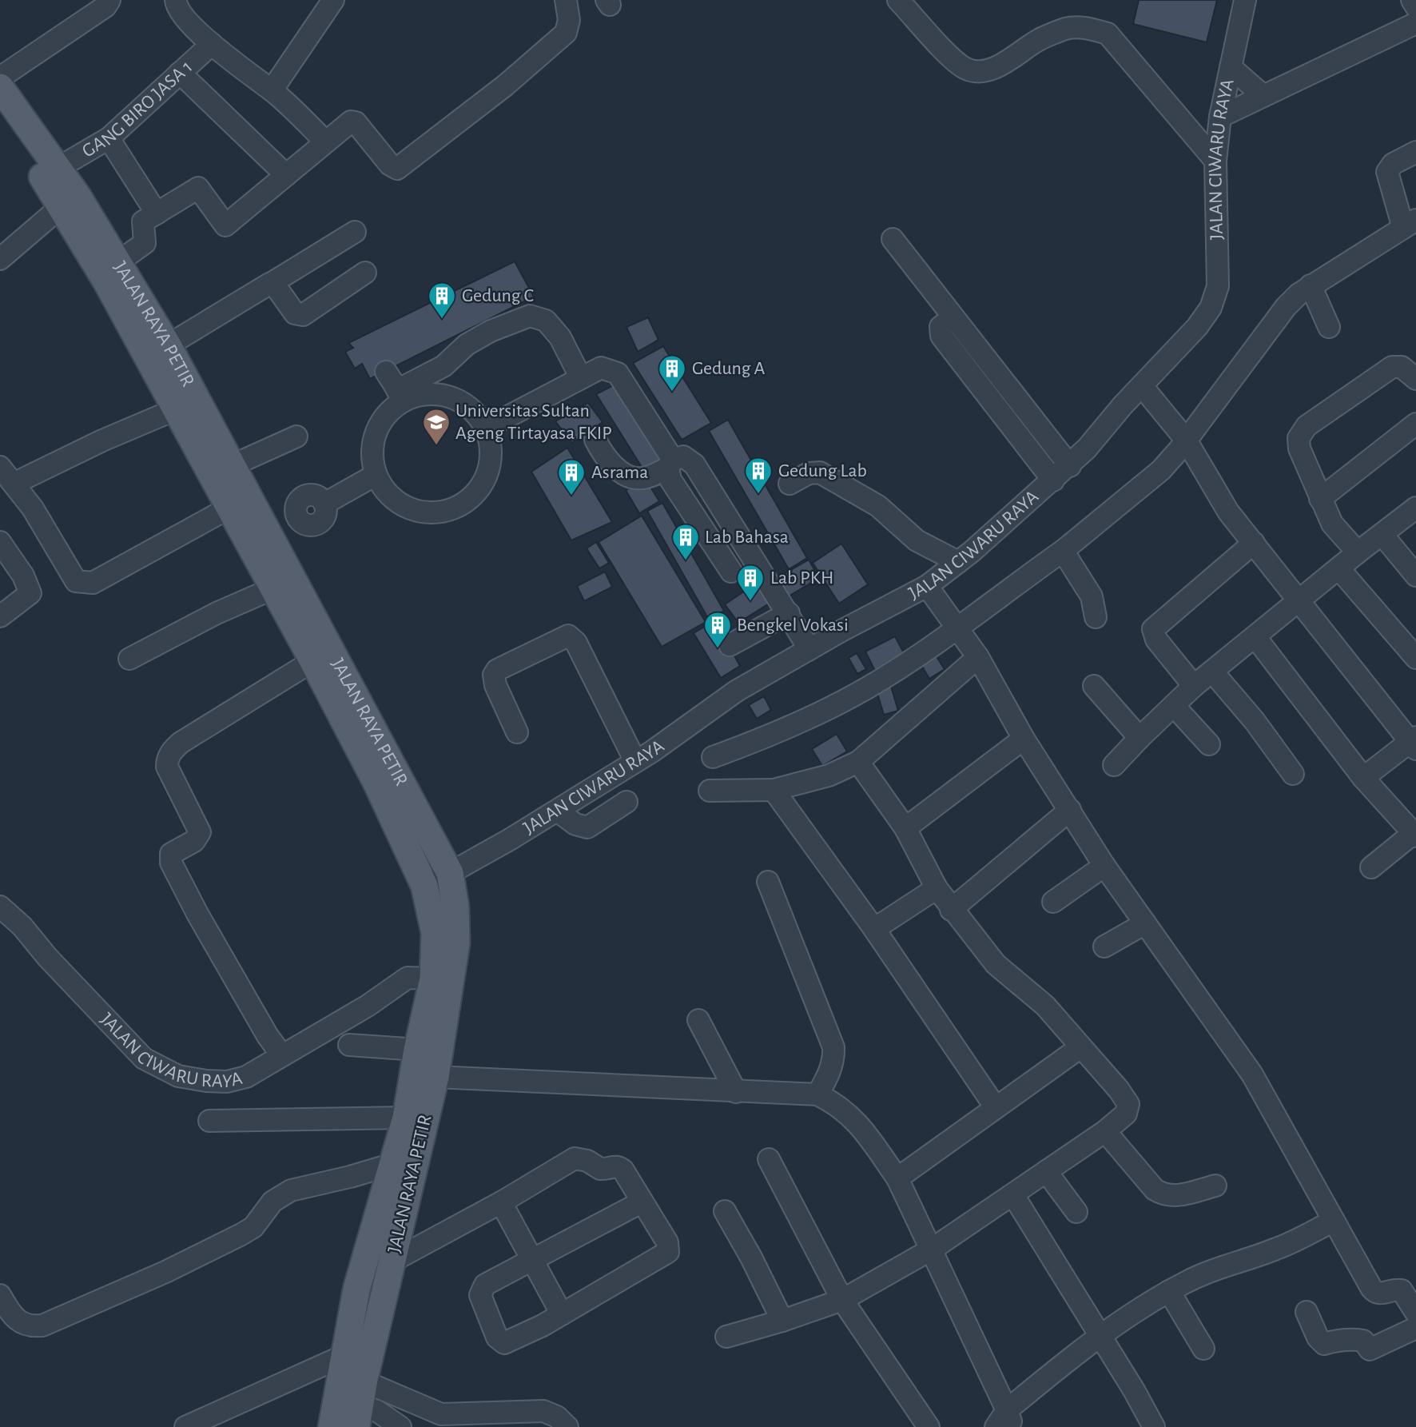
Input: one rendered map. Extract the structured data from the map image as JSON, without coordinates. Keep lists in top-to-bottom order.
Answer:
{
  "streets": {
    "main road": ["JALAN RAYA PETIR"],
    "street": ["GANG BIRO JASA 1", "JALAN CIWARU RAYA"]
  },
  "crossings": [
    ["GANG BIRO JASA 1", "JALAN RAYA PETIR"],
    ["JALAN CIWARU RAYA", "JALAN RAYA PETIR"]
  ],
  "places": {
    "building": [
      "Gedung C",
      "Gedung A",
      "Gedung Lab",
      "Asrama",
      "Lab Bahasa",
      "Lab PKH",
      "Bengkel Vokasi"
    ],
    "school or university": ["Universitas Sultan Ageng Tirtayasa FKIP"]
  }
}
